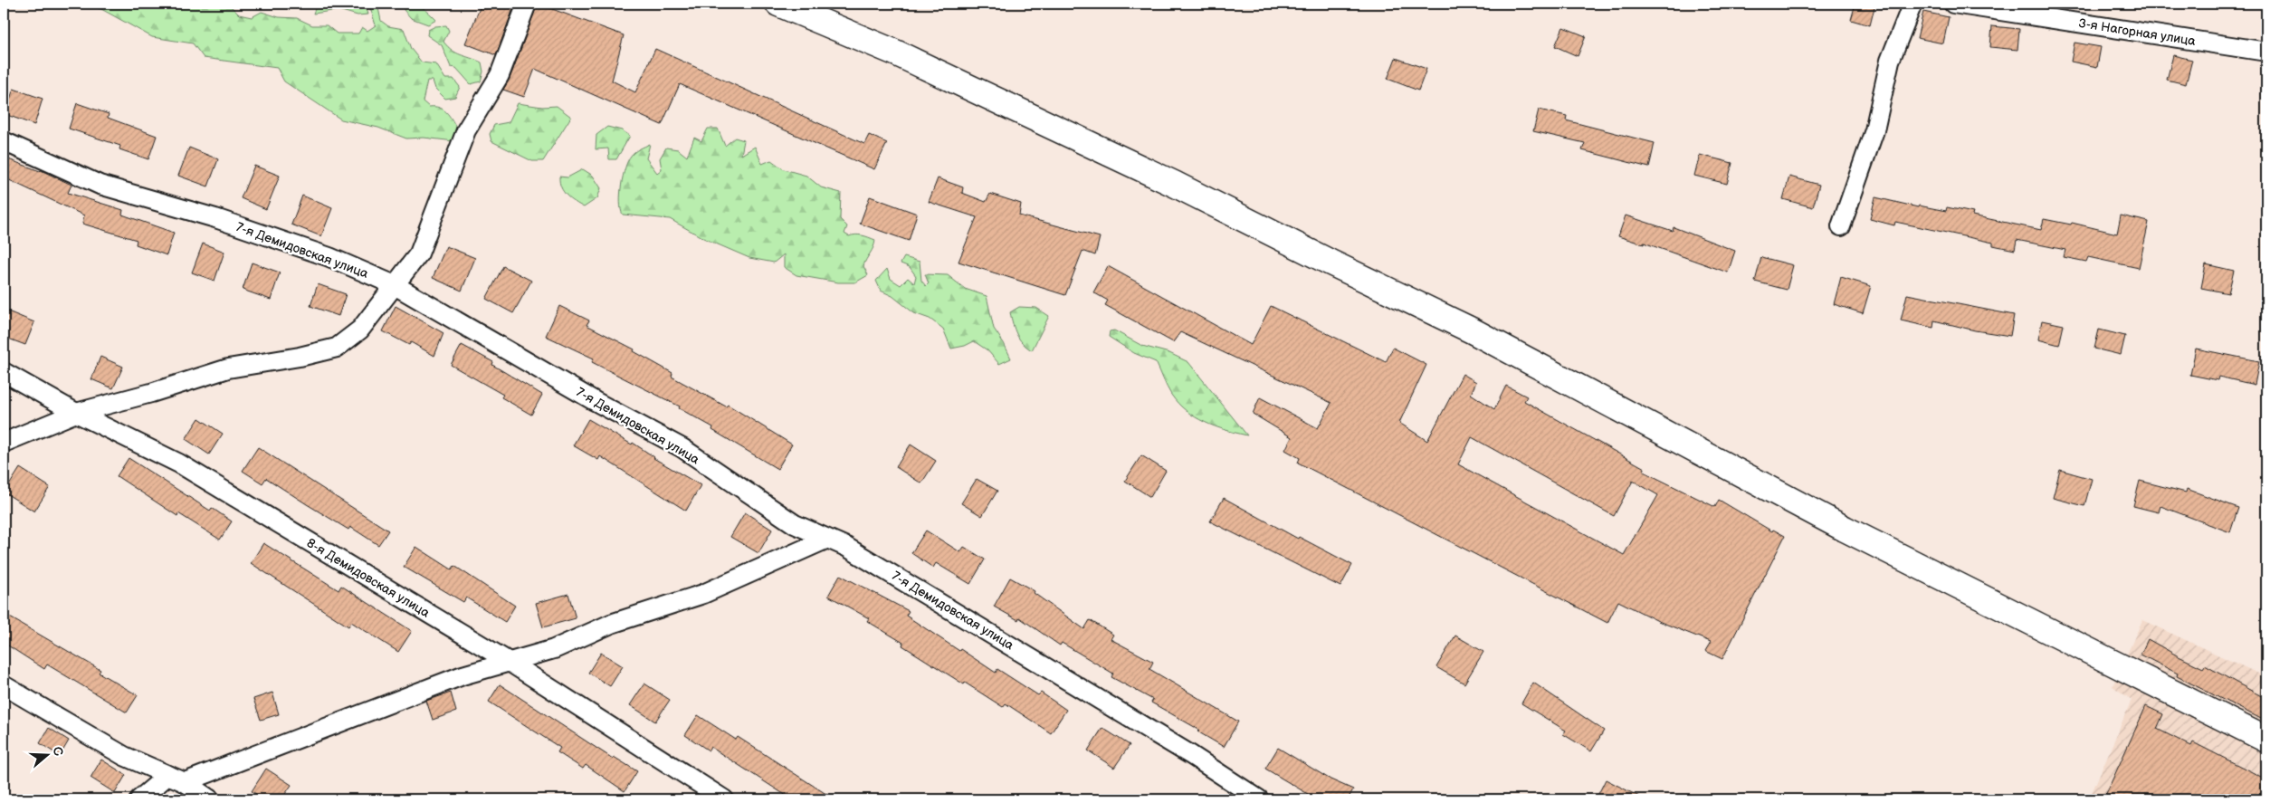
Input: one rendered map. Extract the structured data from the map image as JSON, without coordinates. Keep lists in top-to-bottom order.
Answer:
{
  "streets": {
    "street": ["3-я Нагорная улица", "7-я Демидовская улица", "8-я Демидовская улица"]
  },
  "north": "right"
}
